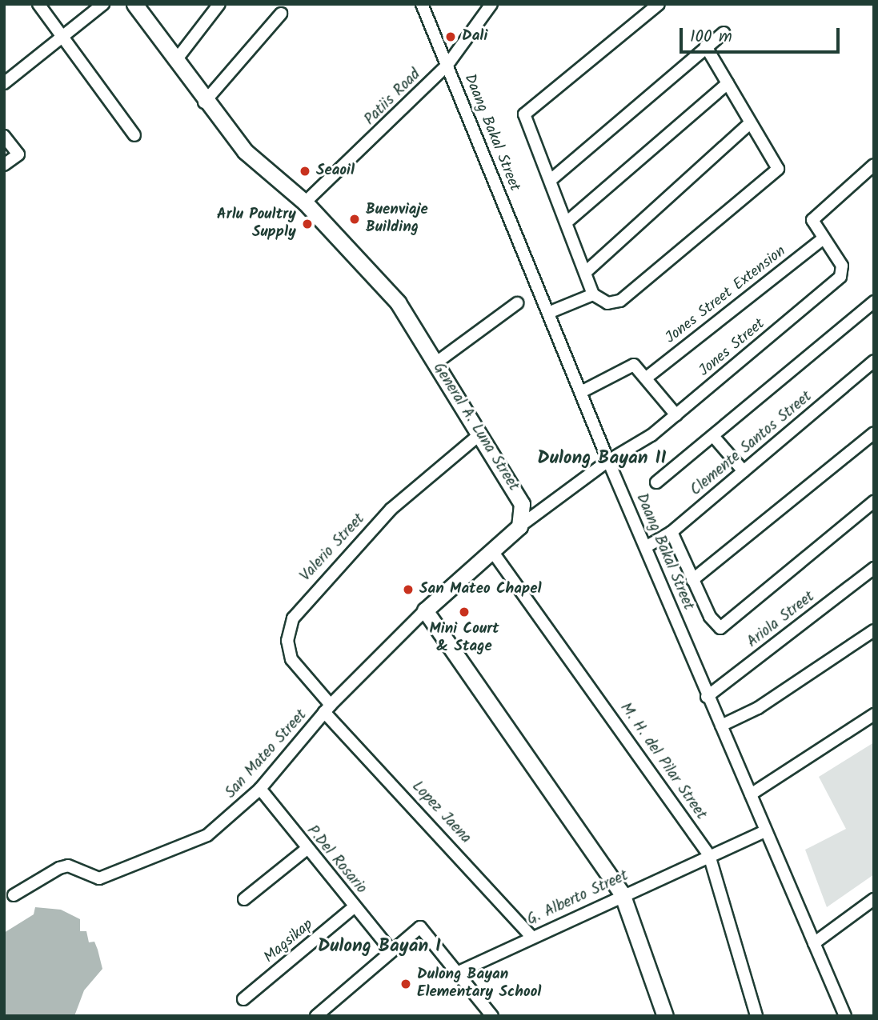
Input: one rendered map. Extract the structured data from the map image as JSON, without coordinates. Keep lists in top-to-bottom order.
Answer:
{
  "streets": {
    "main road": ["General A. Luna Street"],
    "street": [
      "Patiis Road",
      "Daang Bakal Street",
      "Jones Street Extension",
      "Jones Street",
      "Clemente Santos Street",
      "Valerio Street",
      "Ariola Street",
      "San Mateo Street",
      "M. H. del Pilar Street",
      "Lopez Jaena",
      "P.Del Rosario",
      "G. Alberto Street",
      "Magsikap"
    ]
  },
  "crossings": [
    ["Patiis Road", "Daang Bakal Street"],
    ["Patiis Road", "General A. Luna Street"],
    ["Daang Bakal Street", "Jones Street"],
    ["Daang Bakal Street", "Clemente Santos Street"],
    ["Daang Bakal Street", "Ariola Street"],
    ["Daang Bakal Street", "G. Alberto Street"],
    ["Jones Street Extension", "Jones Street"],
    ["Jones Street", "General A. Luna Street"],
    ["General A. Luna Street", "Valerio Street"],
    ["Valerio Street", "San Mateo Street"],
    ["Valerio Street", "Lopez Jaena"],
    ["San Mateo Street", "Lopez Jaena"],
    ["San Mateo Street", "P.Del Rosario"],
    ["M. H. del Pilar Street", "G. Alberto Street"],
    ["Lopez Jaena", "G. Alberto Street"],
    ["P.Del Rosario", "Magsikap"]
  ],
  "districts": ["Dulong Bayan II", "Dulong Bayan I"],
  "places": [
    "Dali",
    "Seaoil",
    "Buenviaje Building",
    "Arlu Poultry Supply",
    "San Mateo Chapel",
    "Mini Court & Stage",
    "Dulong Bayan Elementary School"
  ],
  "scale_bar": "100 m"
}
